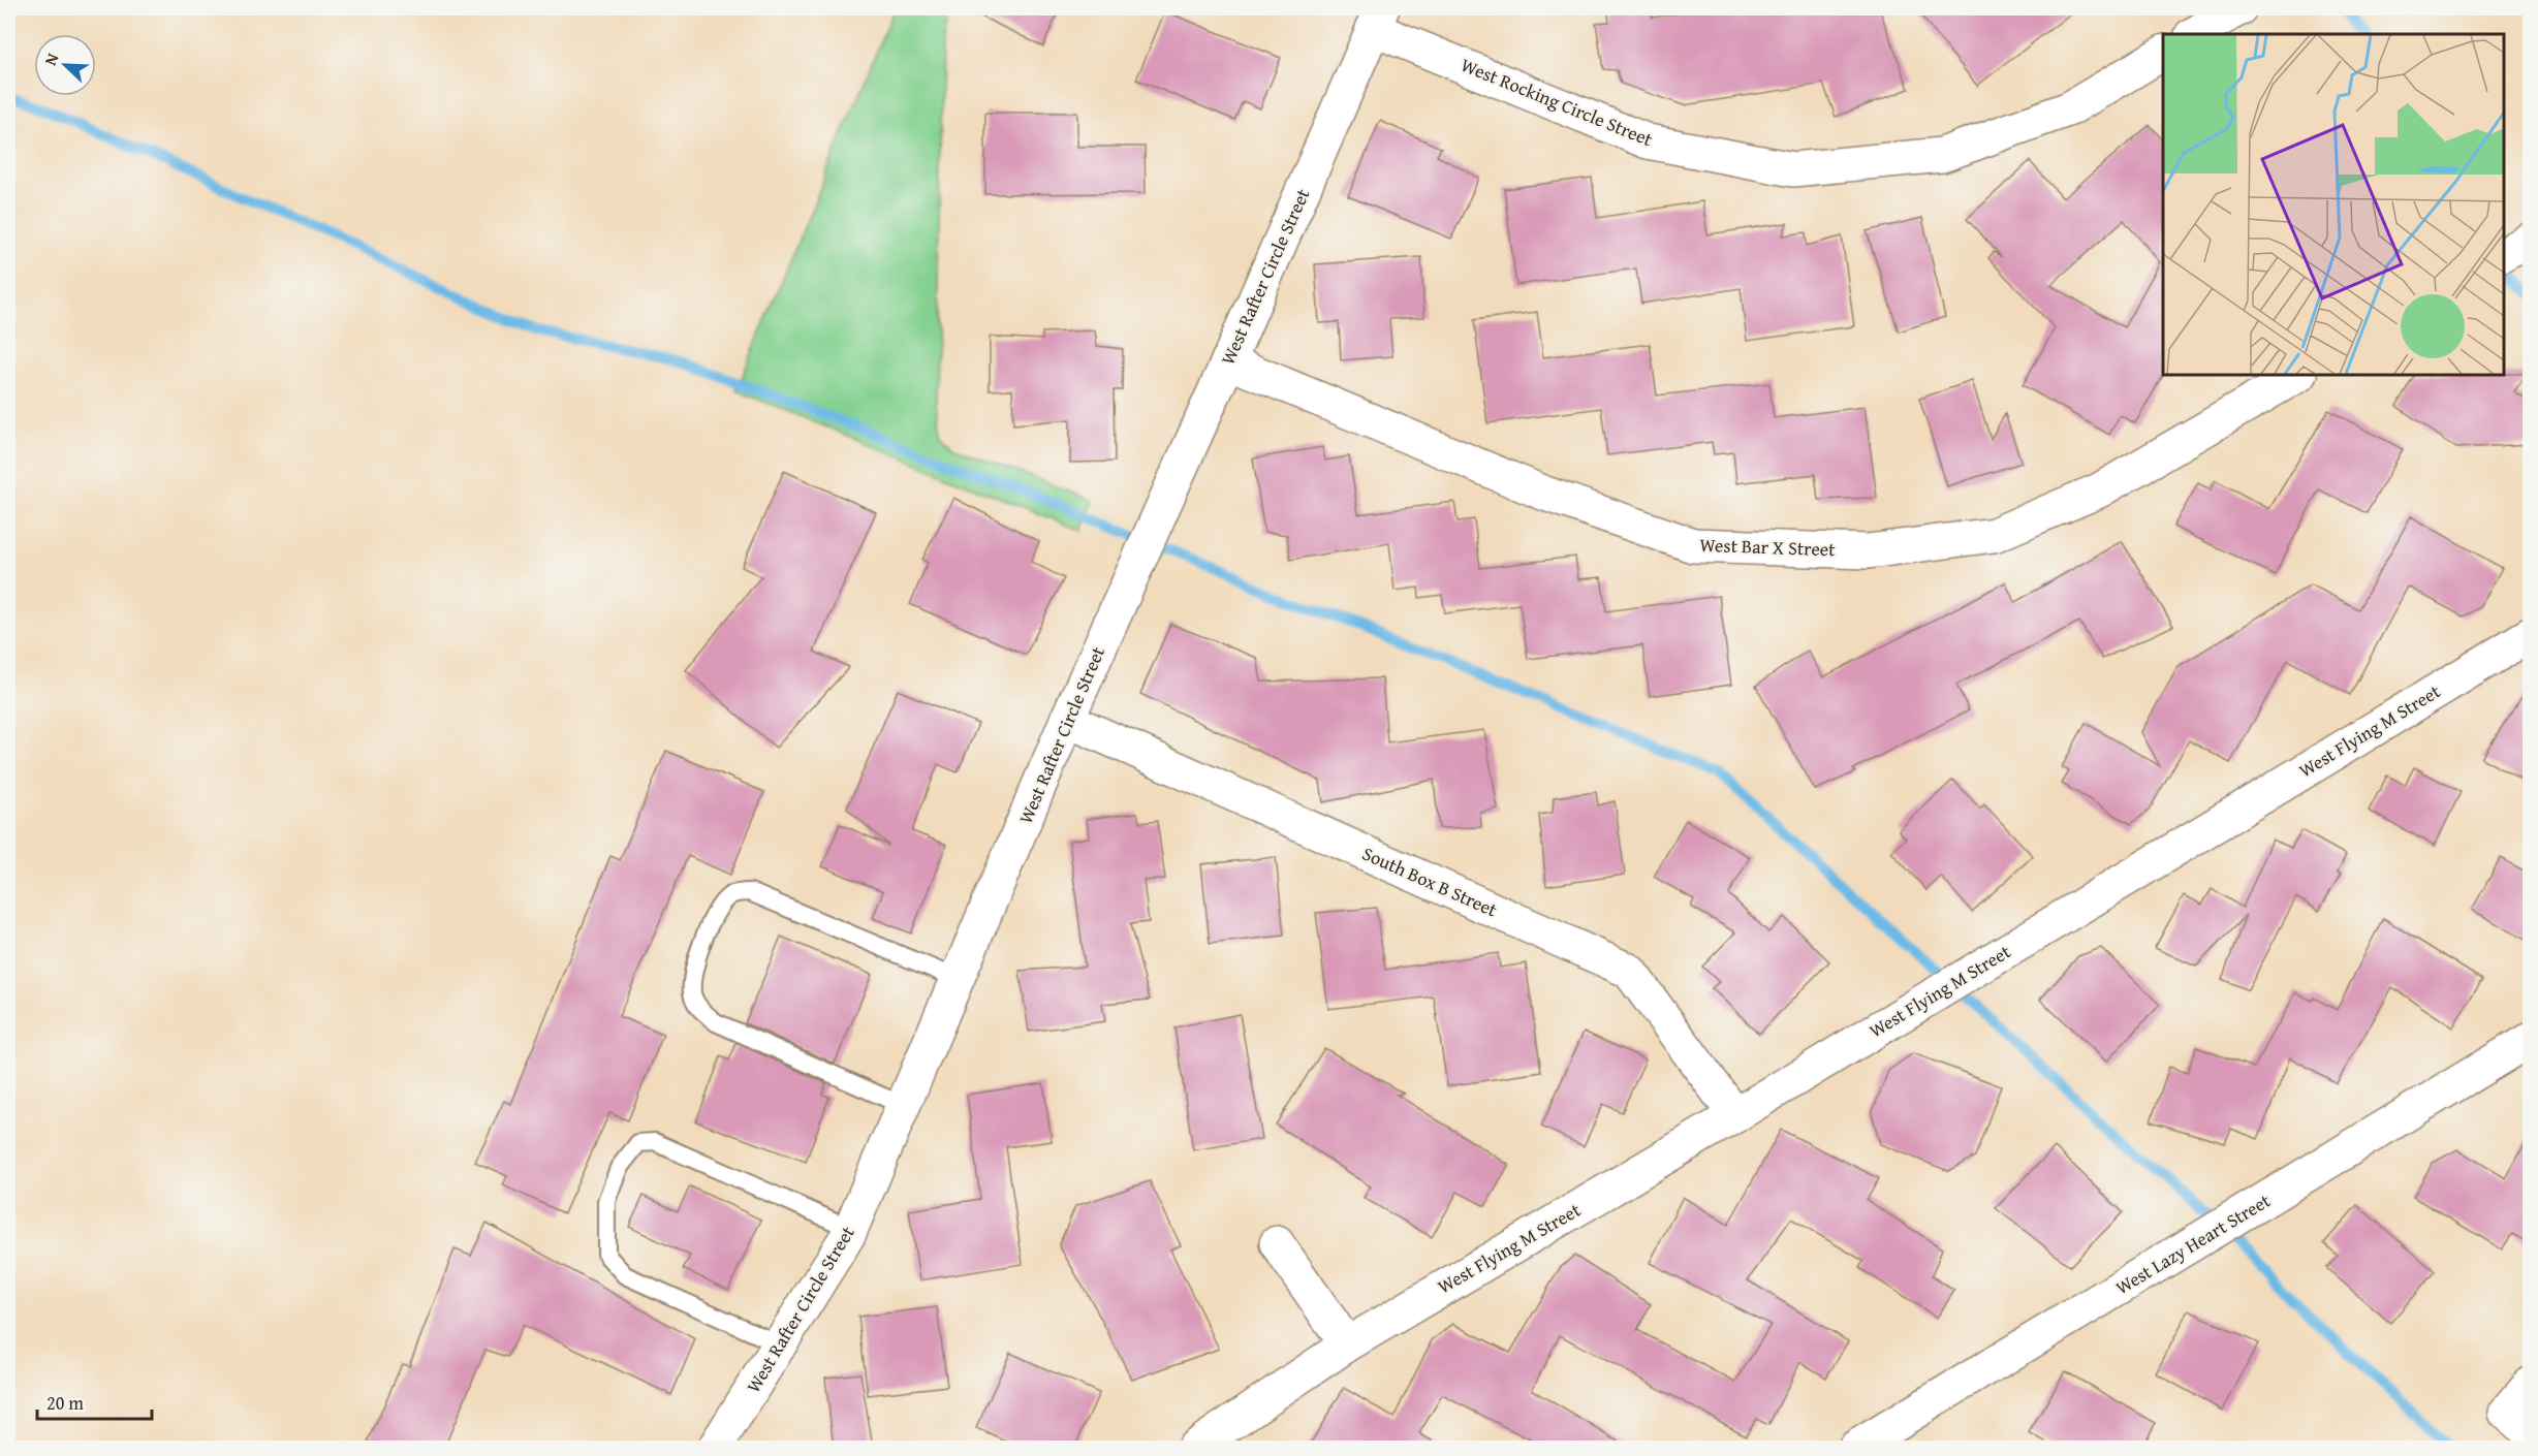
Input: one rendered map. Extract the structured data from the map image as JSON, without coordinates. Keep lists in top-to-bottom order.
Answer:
{
  "streets": {
    "street": [
      "West Rocking Circle Street",
      "West Rafter Circle Street",
      "West Bar X Street",
      "West Flying M Street",
      "South Box B Street",
      "West Lazy Heart Street"
    ]
  },
  "crossings": [
    ["West Rocking Circle Street", "West Rafter Circle Street"],
    ["West Rafter Circle Street", "West Bar X Street"],
    ["West Rafter Circle Street", "South Box B Street"],
    ["West Flying M Street", "South Box B Street"]
  ],
  "scale_bar": "20 m",
  "north": "top left"
}
